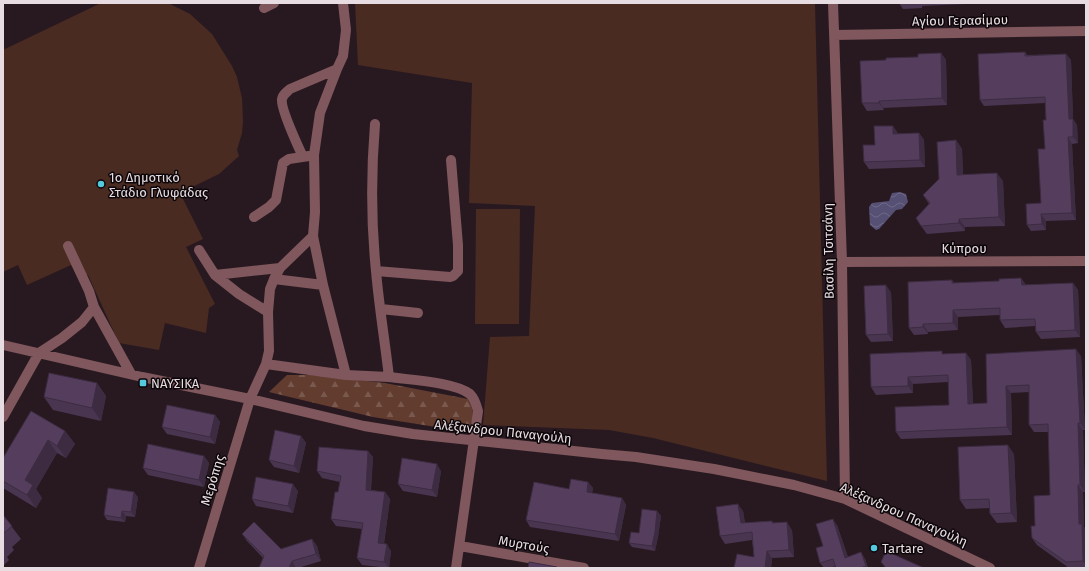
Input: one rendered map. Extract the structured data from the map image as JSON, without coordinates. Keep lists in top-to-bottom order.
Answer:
{
  "streets": {
    "street": [
      "Αγίου Γερασίμου",
      "Κύπρου",
      "Βασίλη Τσιτσάνη",
      "Αλέξανδρου Παναγούλη",
      "Μερόπης",
      "Μυρτούς"
    ]
  },
  "crossings": [
    ["Αγίου Γερασίμου", "Βασίλη Τσιτσάνη"],
    ["Κύπρου", "Βασίλη Τσιτσάνη"],
    ["Βασίλη Τσιτσάνη", "Αλέξανδρου Παναγούλη"],
    ["Αλέξανδρου Παναγούλη", "Μερόπης"]
  ],
  "places": {
    "other": ["1ο Δημοτικό Στάδιο Γλυφάδας", "Tartare"],
    "transit": ["ΝΑΥΣΙΚΑ"]
  }
}
